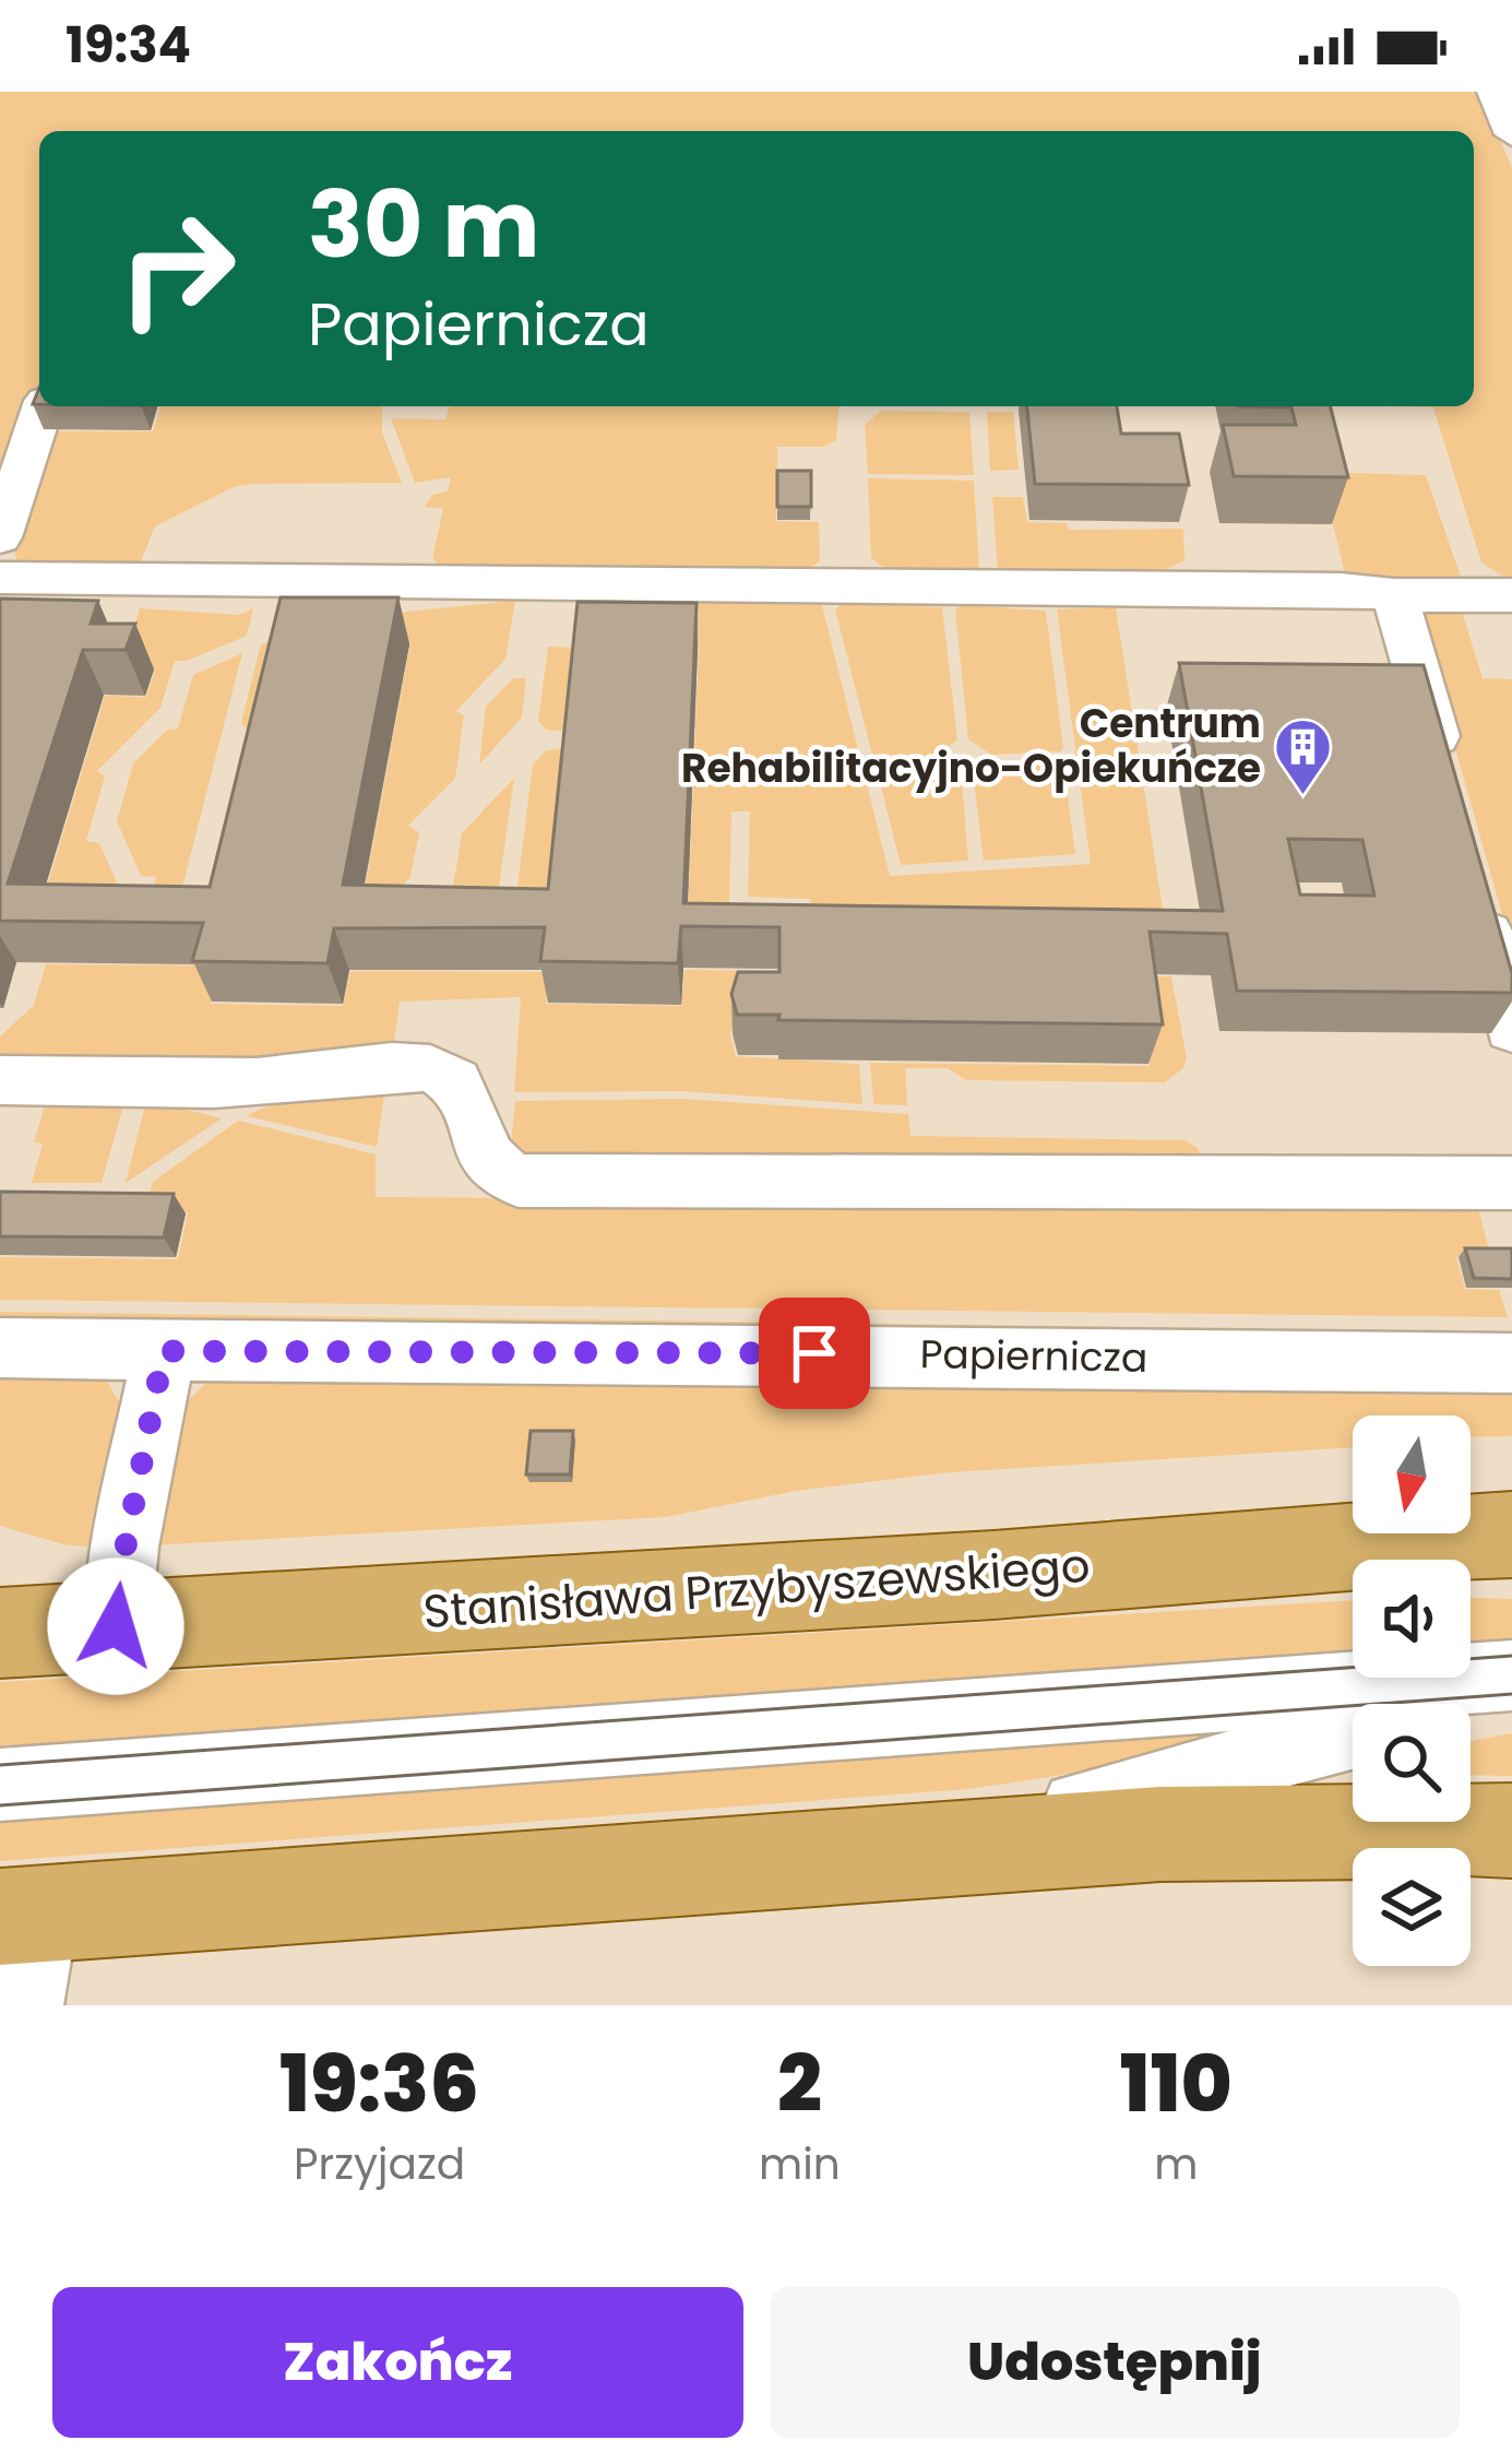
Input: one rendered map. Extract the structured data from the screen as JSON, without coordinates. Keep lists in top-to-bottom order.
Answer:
{
  "streets": {
    "main road": ["Stanisława Przybyszewskiego"],
    "street": ["Papiernicza"]
  },
  "places": {
    "building": ["Centrum Rehabilitacyjno-Opiekuńcze"]
  },
  "north": "bottom",
  "page": {
    "status": "19:34",
    "turn": ["30 m", "Papiernicza"],
    "eta": [
      "19:36",
      "Przyjazd",
      "2",
      "min",
      "110",
      "m"
    ],
    "buttons": ["Zakończ", "Udostępnij"]
  }
}
